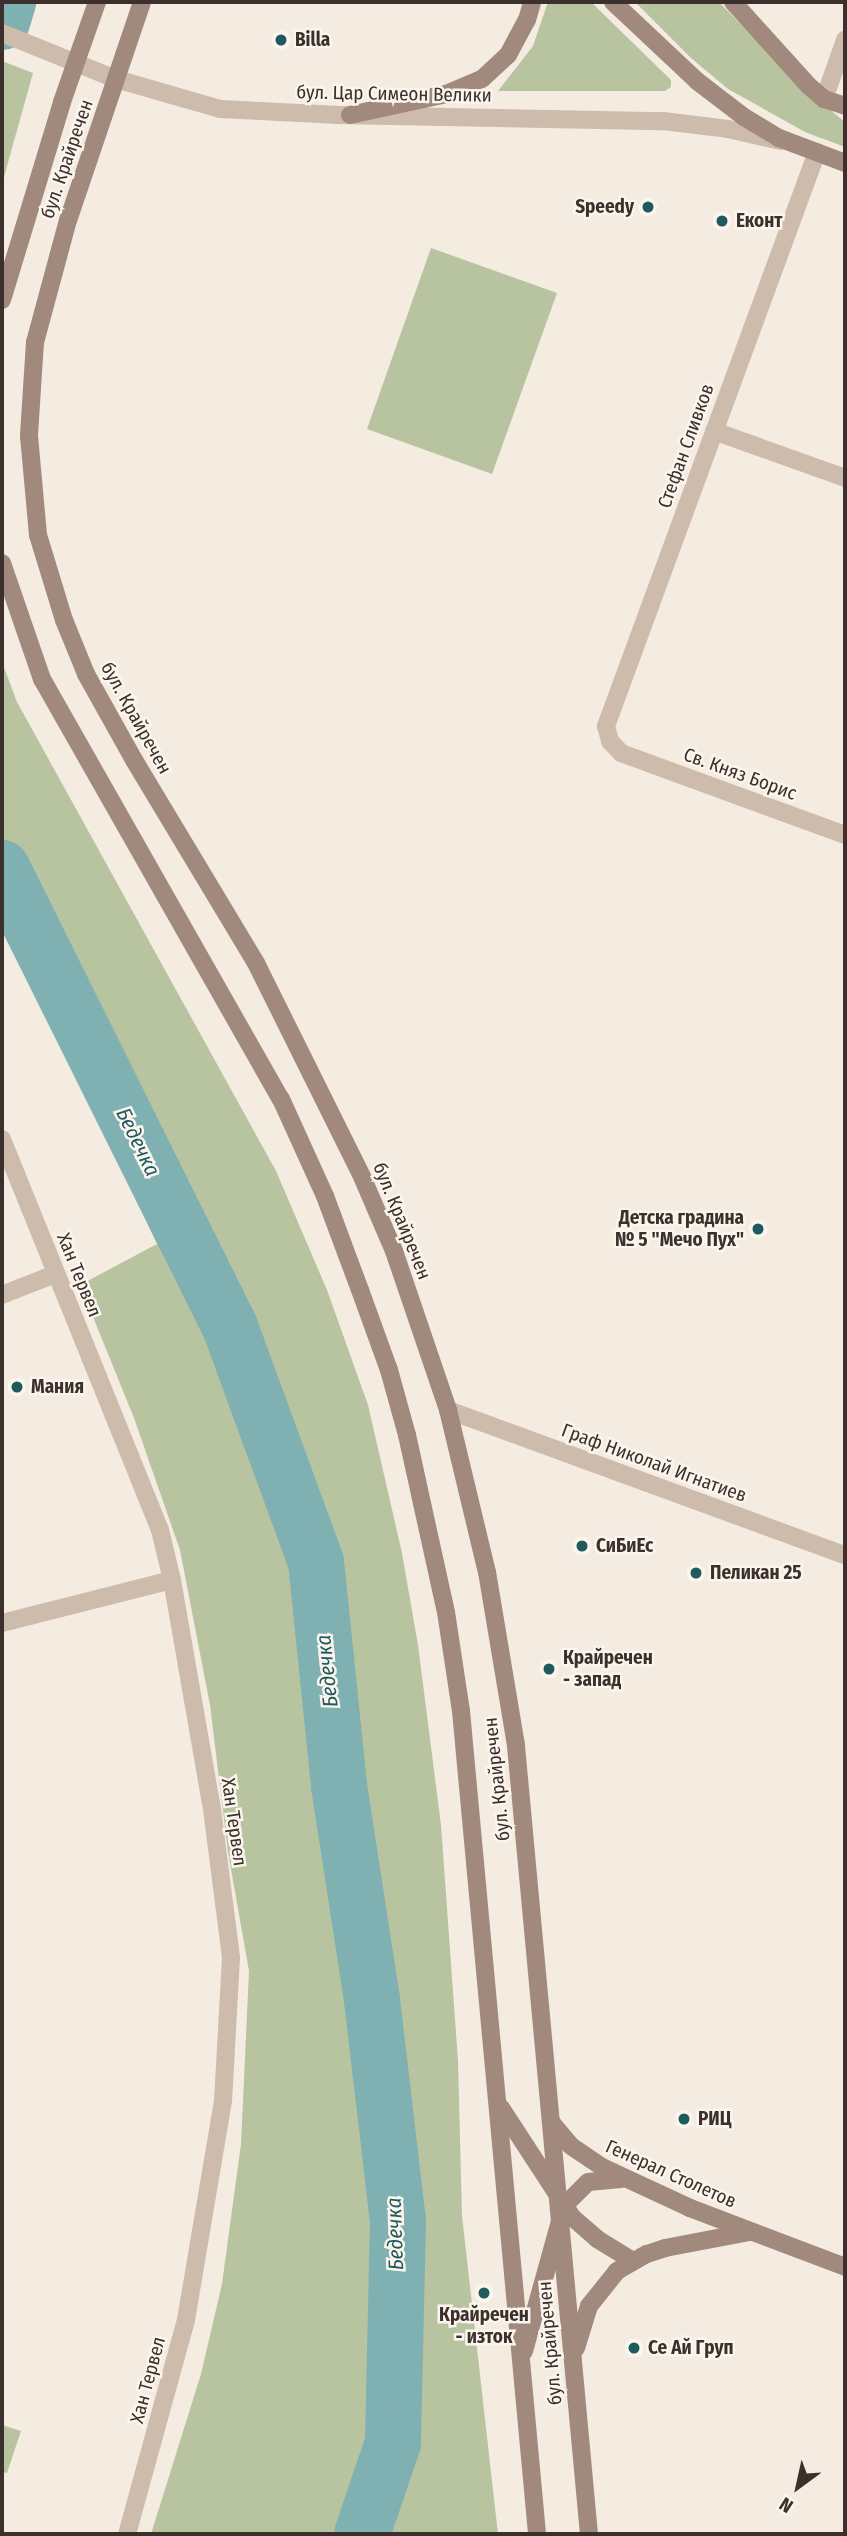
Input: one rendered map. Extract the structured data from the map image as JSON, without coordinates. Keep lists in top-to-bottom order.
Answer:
{
  "streets": {
    "main road": ["бул. Цар Симеон Велики", "бул. Крайречен", "Генерал Столетов"],
    "street": [
      "Стефан Сливков",
      "Св. Княз Борис",
      "Хан Тервел",
      "Граф Николай Игнатиев"
    ]
  },
  "crossings": [
    ["бул. Цар Симеон Велики", "бул. Крайречен"],
    ["бул. Цар Симеон Велики", "Стефан Сливков"],
    ["бул. Крайречен", "Граф Николай Игнатиев"],
    ["бул. Крайречен", "Генерал Столетов"],
    ["Стефан Сливков", "Св. Княз Борис"]
  ],
  "water": ["Бедечка"],
  "places": [
    "Billa",
    "Speedy",
    "Еконт",
    "Детска градина № 5 \"Мечо Пух\"",
    "Мания",
    "СиБиЕс",
    "Пеликан 25",
    "Крайречен - запад",
    "РИЦ",
    "Крайречен - изток",
    "Се Ай Груп"
  ],
  "north": "bottom left"
}
